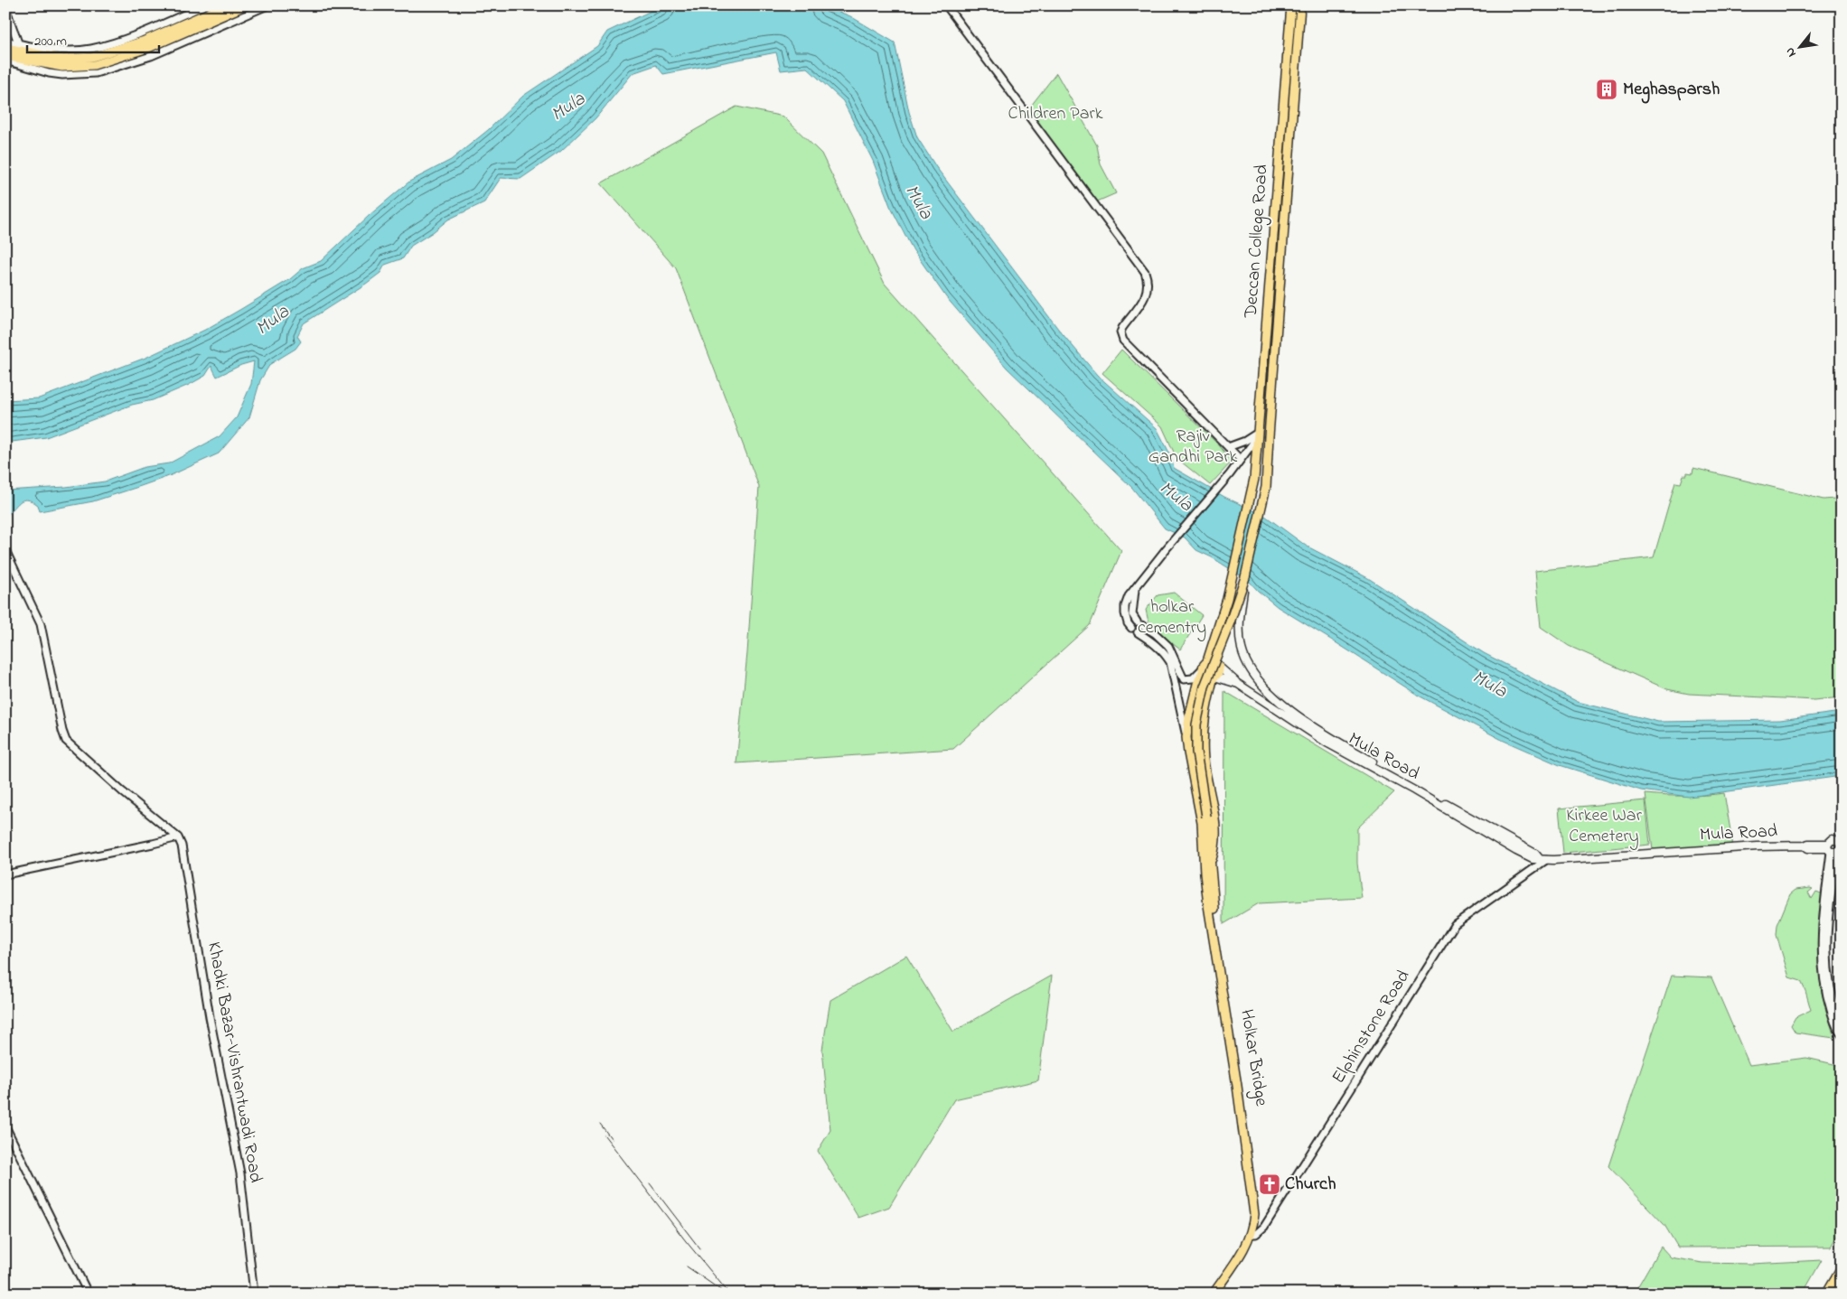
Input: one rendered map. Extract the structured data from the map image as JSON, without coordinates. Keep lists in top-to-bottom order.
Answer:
{
  "streets": {
    "main road": [
      "Deccan College Road",
      "Mula Road",
      "Elphinstone Road",
      "Holkar Bridge"
    ],
    "street": ["Khadki Bazar-Vishrantwadi Road"]
  },
  "crossings": [
    ["Deccan College Road", "Mula Road"],
    ["Deccan College Road", "Elphinstone Road"],
    ["Deccan College Road", "Holkar Bridge"],
    ["Mula Road", "Elphinstone Road"],
    ["Elphinstone Road", "Holkar Bridge"]
  ],
  "water": ["Mula"],
  "parks": [
    "Children Park",
    "Rajiv Gandhi Park",
    "holkar cementry",
    "Kirkee War Cemetery"
  ],
  "places": {
    "building": ["Meghasparsh"],
    "church": ["Church"]
  },
  "scale_bar": "200 m",
  "north": "bottom left"
}
